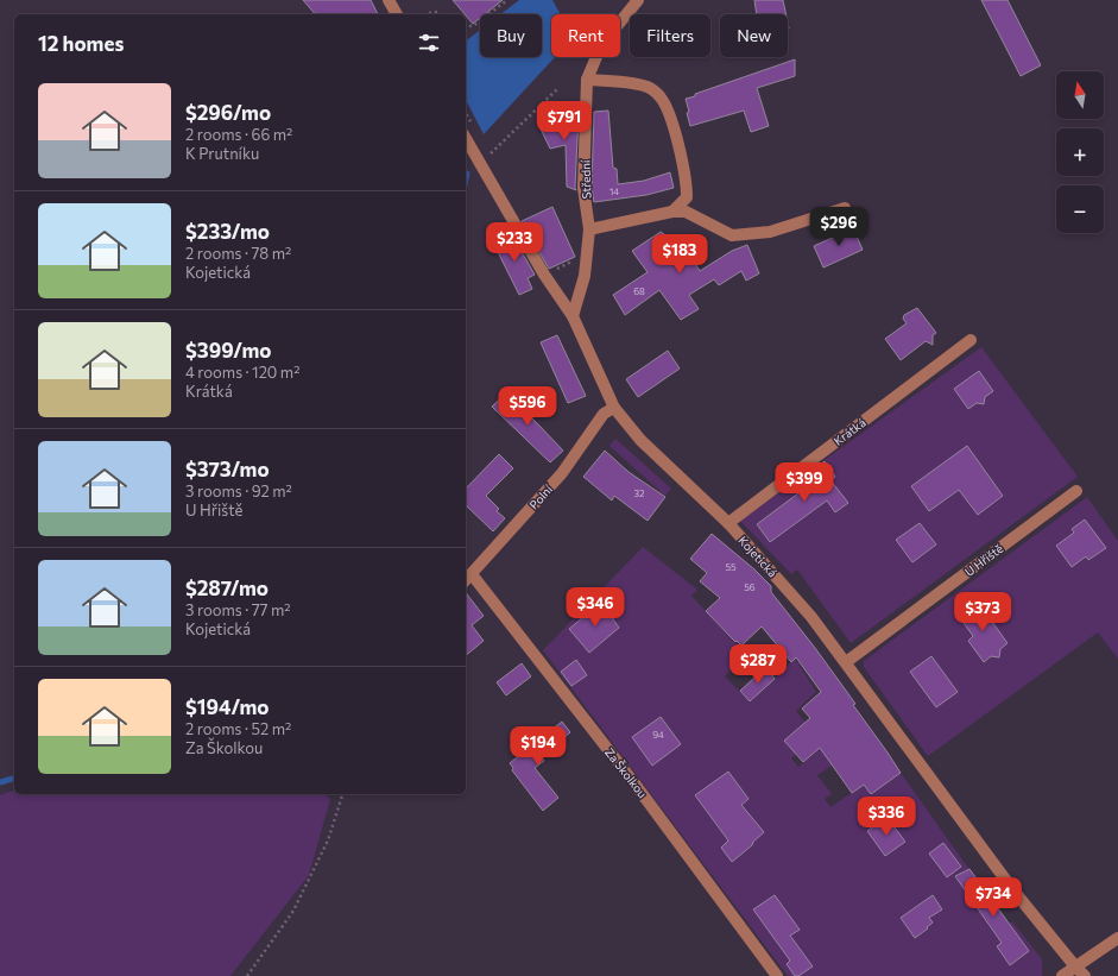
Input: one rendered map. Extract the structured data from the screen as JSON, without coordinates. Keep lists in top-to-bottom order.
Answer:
{
  "streets": {
    "street": [
      "Střední",
      "Krátká",
      "Polní",
      "Kojetická",
      "U Hřiště",
      "Za Školkou"
    ]
  },
  "crossings": [
    ["Střední", "Kojetická"],
    ["Krátká", "Kojetická"],
    ["Polní", "Kojetická"],
    ["Polní", "Za Školkou"],
    ["Kojetická", "U Hřiště"]
  ],
  "house_numbers": [
    "14",
    "68",
    "32",
    "55",
    "56",
    "94"
  ],
  "north": "top",
  "page": {
    "chip": [
      "Buy",
      "Rent",
      "Filters",
      "New"
    ],
    "heading": "12 homes",
    "map_buttons": ["+", "−"],
    "list": [
      {
        "name": "$296/mo",
        "note": "2 rooms · 66 m² · K Prutníku"
      },
      {
        "name": "$233/mo",
        "note": "2 rooms · 78 m² · Kojetická"
      },
      {
        "name": "$399/mo",
        "note": "4 rooms · 120 m² · Krátká"
      },
      {
        "name": "$373/mo",
        "note": "3 rooms · 92 m² · U Hřiště"
      },
      {
        "name": "$287/mo",
        "note": "3 rooms · 77 m² · Kojetická"
      },
      {
        "name": "$194/mo",
        "note": "2 rooms · 52 m² · Za Školkou"
      }
    ],
    "price": [
      "$791",
      "$296",
      "$233",
      "$183",
      "$596",
      "$399",
      "$346",
      "$373",
      "$287",
      "$194",
      "$336",
      "$734"
    ]
  }
}
